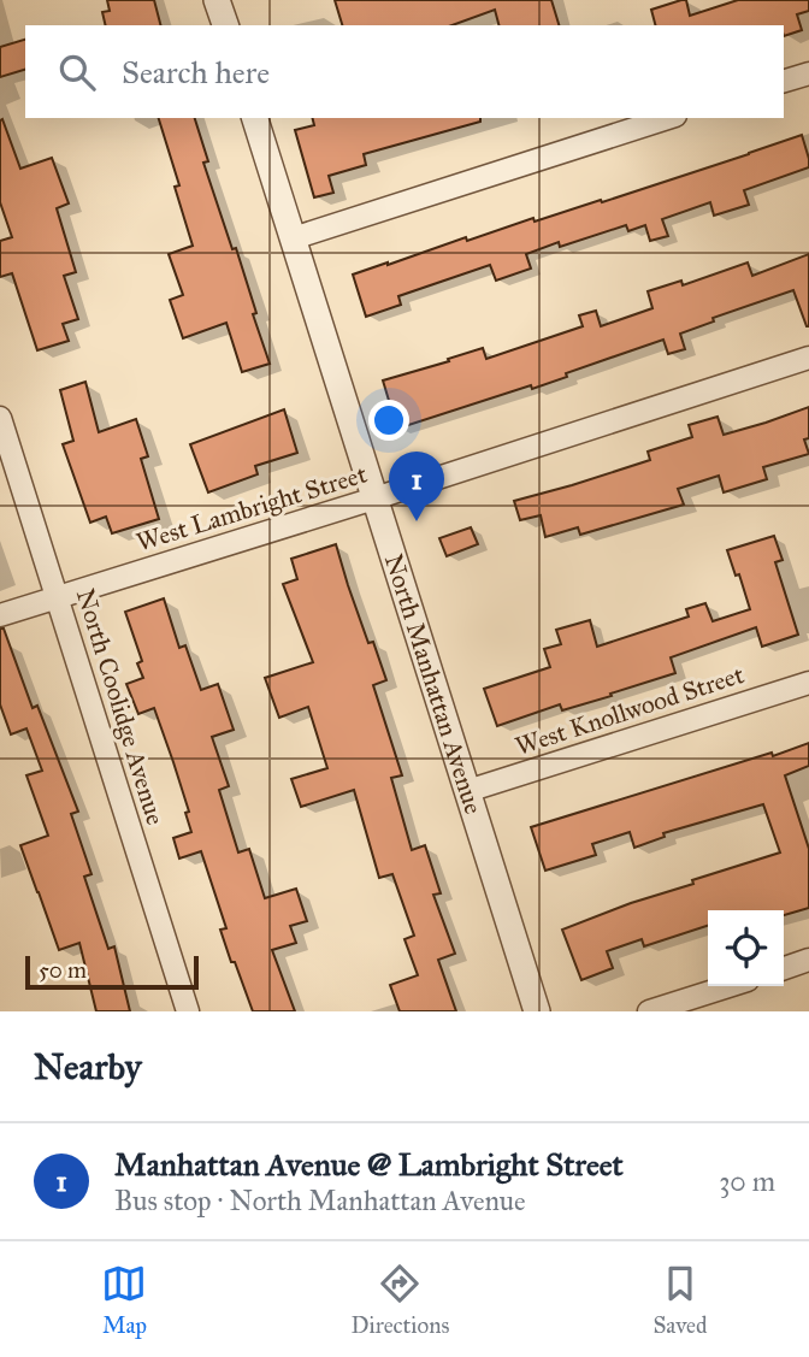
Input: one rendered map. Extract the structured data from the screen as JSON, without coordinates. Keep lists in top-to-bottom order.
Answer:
{
  "streets": {
    "street": [
      "West Lambright Street",
      "North Manhattan Avenue",
      "North Coolidge Avenue",
      "West Knollwood Street"
    ]
  },
  "crossings": [
    ["West Lambright Street", "North Manhattan Avenue"],
    ["West Lambright Street", "North Coolidge Avenue"],
    ["North Manhattan Avenue", "West Knollwood Street"]
  ],
  "scale_bar": "50 m",
  "page": {
    "search": "Search here",
    "pins": "1",
    "scale": "50 m",
    "heading": "Nearby",
    "list": [
      {
        "mark": "1",
        "name": "Manhattan Avenue @ Lambright Street",
        "note": "Bus stop · North Manhattan Avenue",
        "value": "30 m"
      }
    ],
    "nav": ["Map", "Directions", "Saved"]
  }
}
